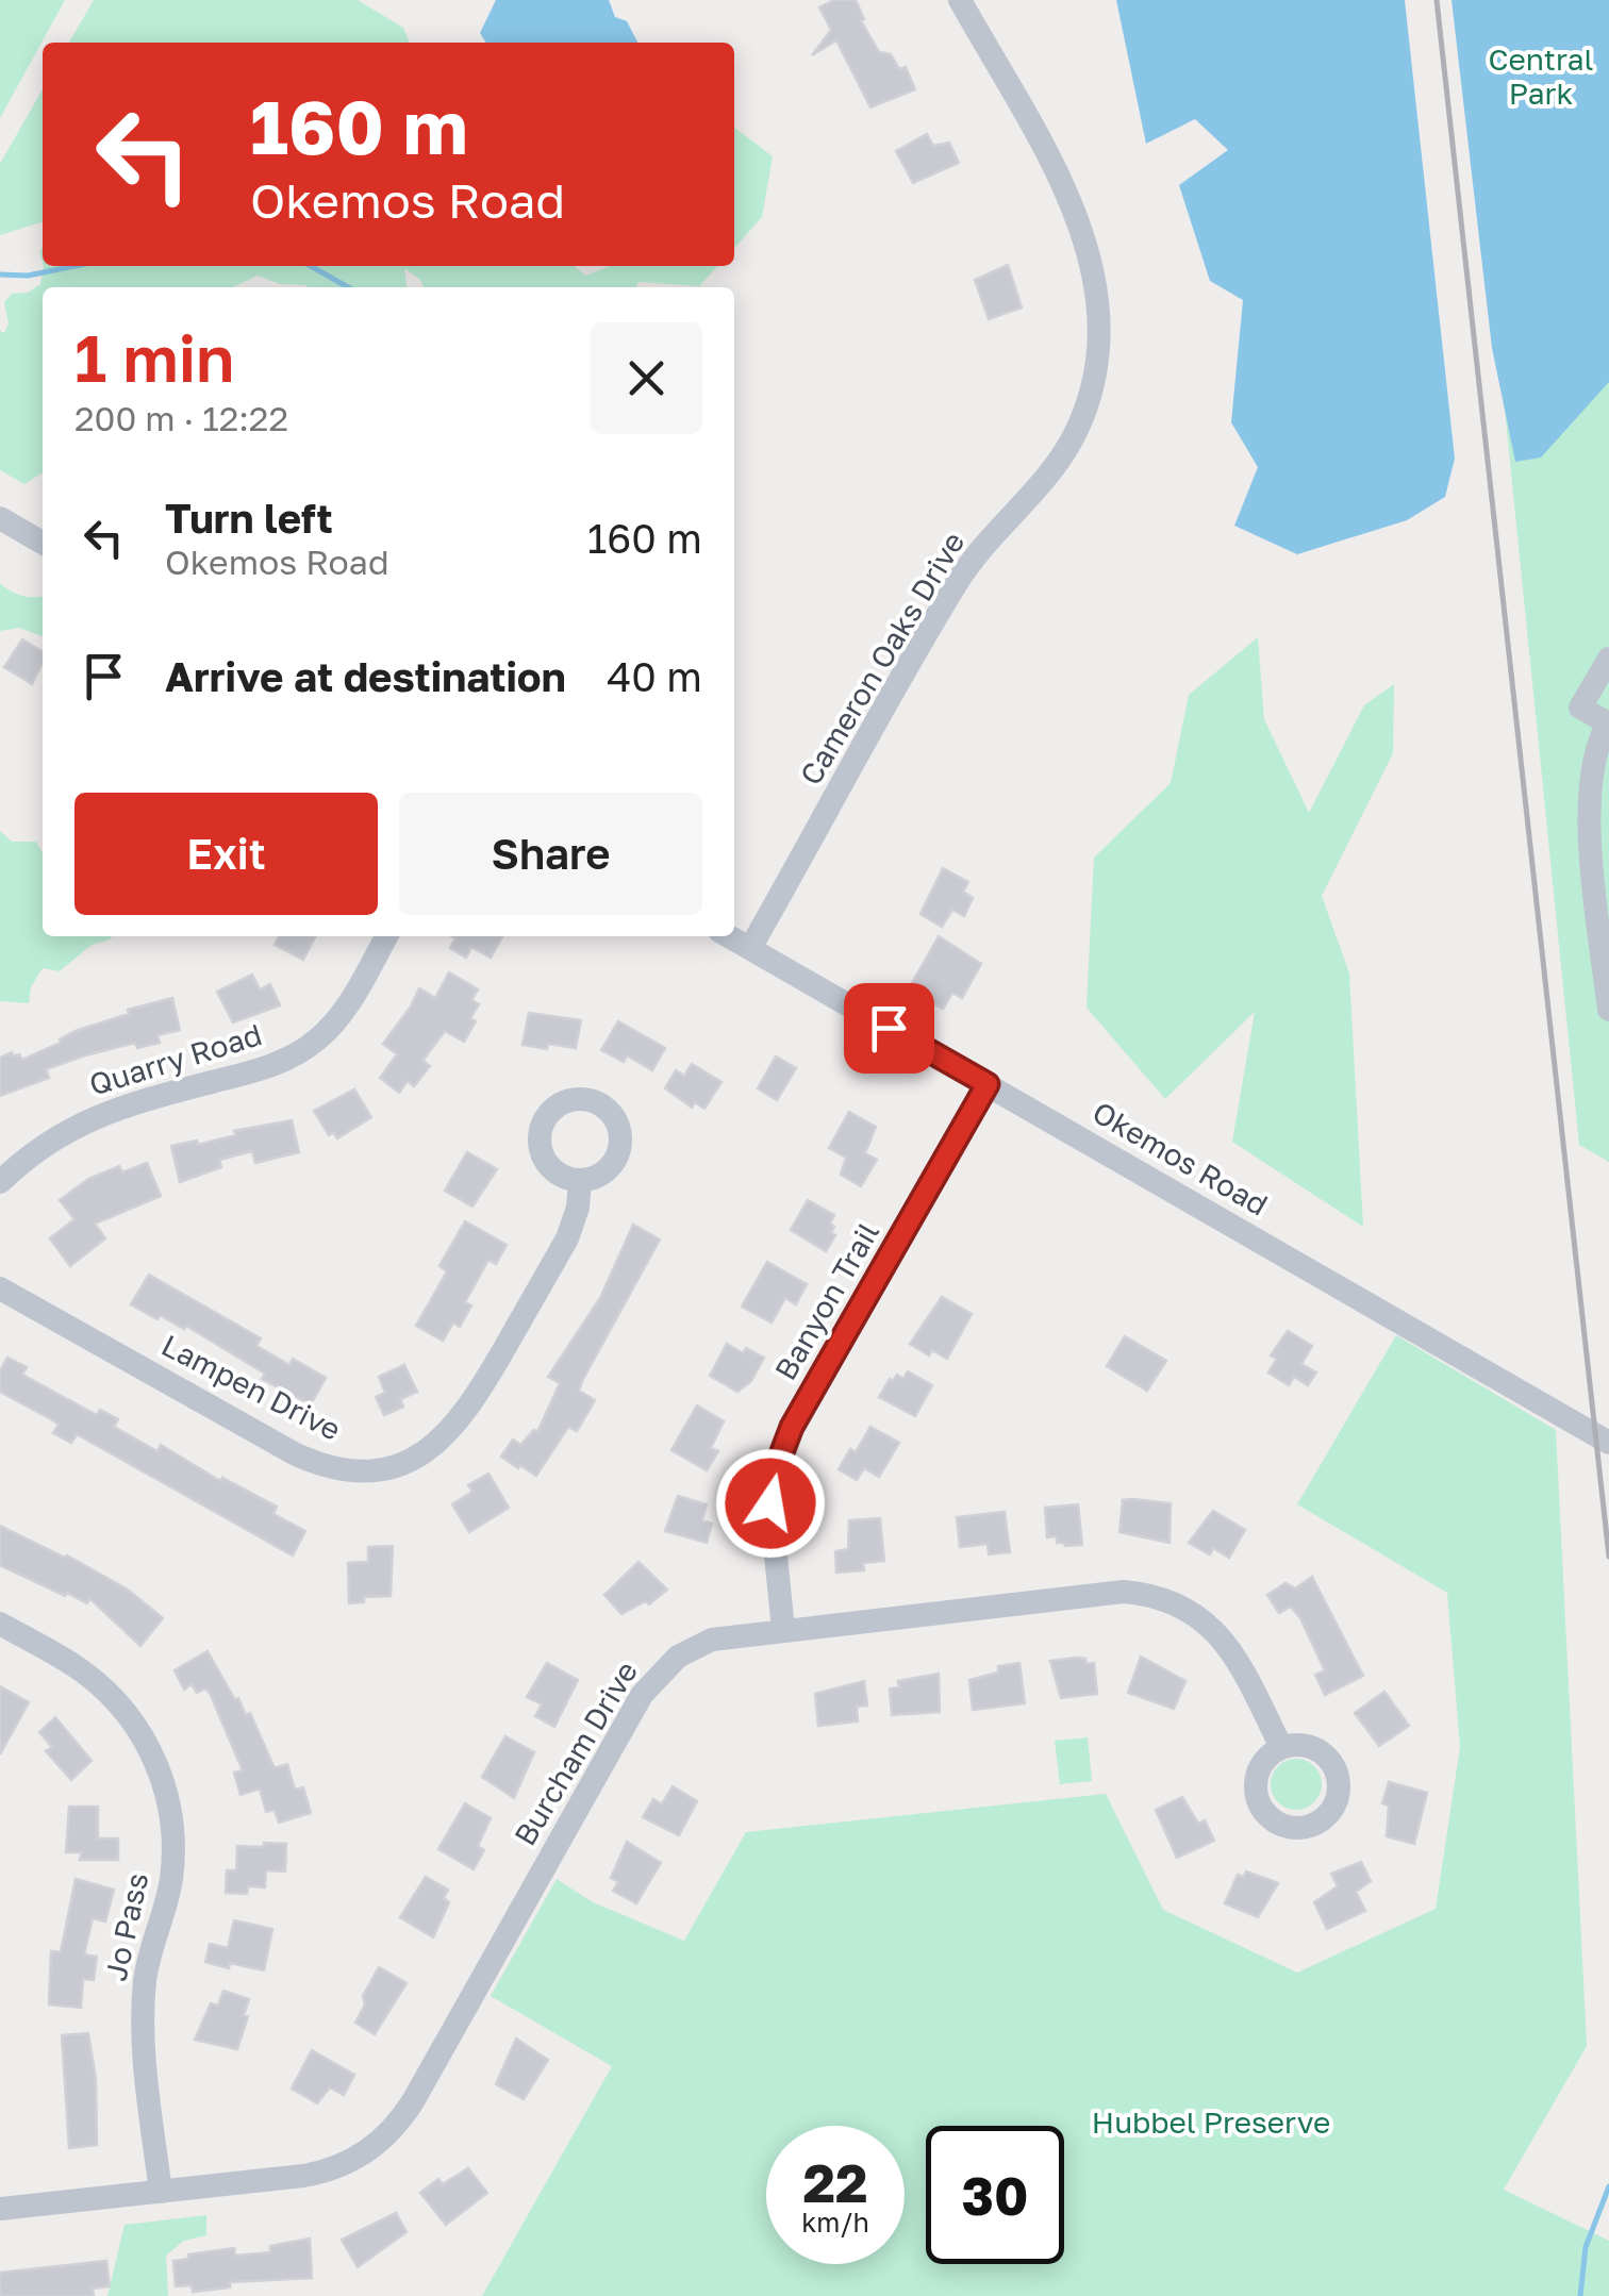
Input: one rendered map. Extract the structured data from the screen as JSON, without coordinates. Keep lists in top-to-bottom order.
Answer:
{
  "streets": {
    "street": [
      "Cameron Oaks Drive",
      "Quarry Road",
      "Okemos Road",
      "Banyon Trail",
      "Lampen Drive",
      "Burcham Drive",
      "Jo Pass"
    ]
  },
  "crossings": [
    ["Cameron Oaks Drive", "Okemos Road"],
    ["Okemos Road", "Banyon Trail"],
    ["Banyon Trail", "Burcham Drive"],
    ["Burcham Drive", "Jo Pass"]
  ],
  "parks": ["Central Park", "Hubbel Preserve"],
  "page": {
    "turn": ["160 m", "Okemos Road"],
    "heading": ["1 min", "200 m · 12:22"],
    "list": [
      {
        "name": "Turn left",
        "note": "Okemos Road",
        "value": "160 m"
      },
      {
        "name": "Arrive at destination",
        "value": "40 m"
      }
    ],
    "buttons": ["Exit", "Share"],
    "speed": "22 km/h",
    "limit": "30"
  }
}
